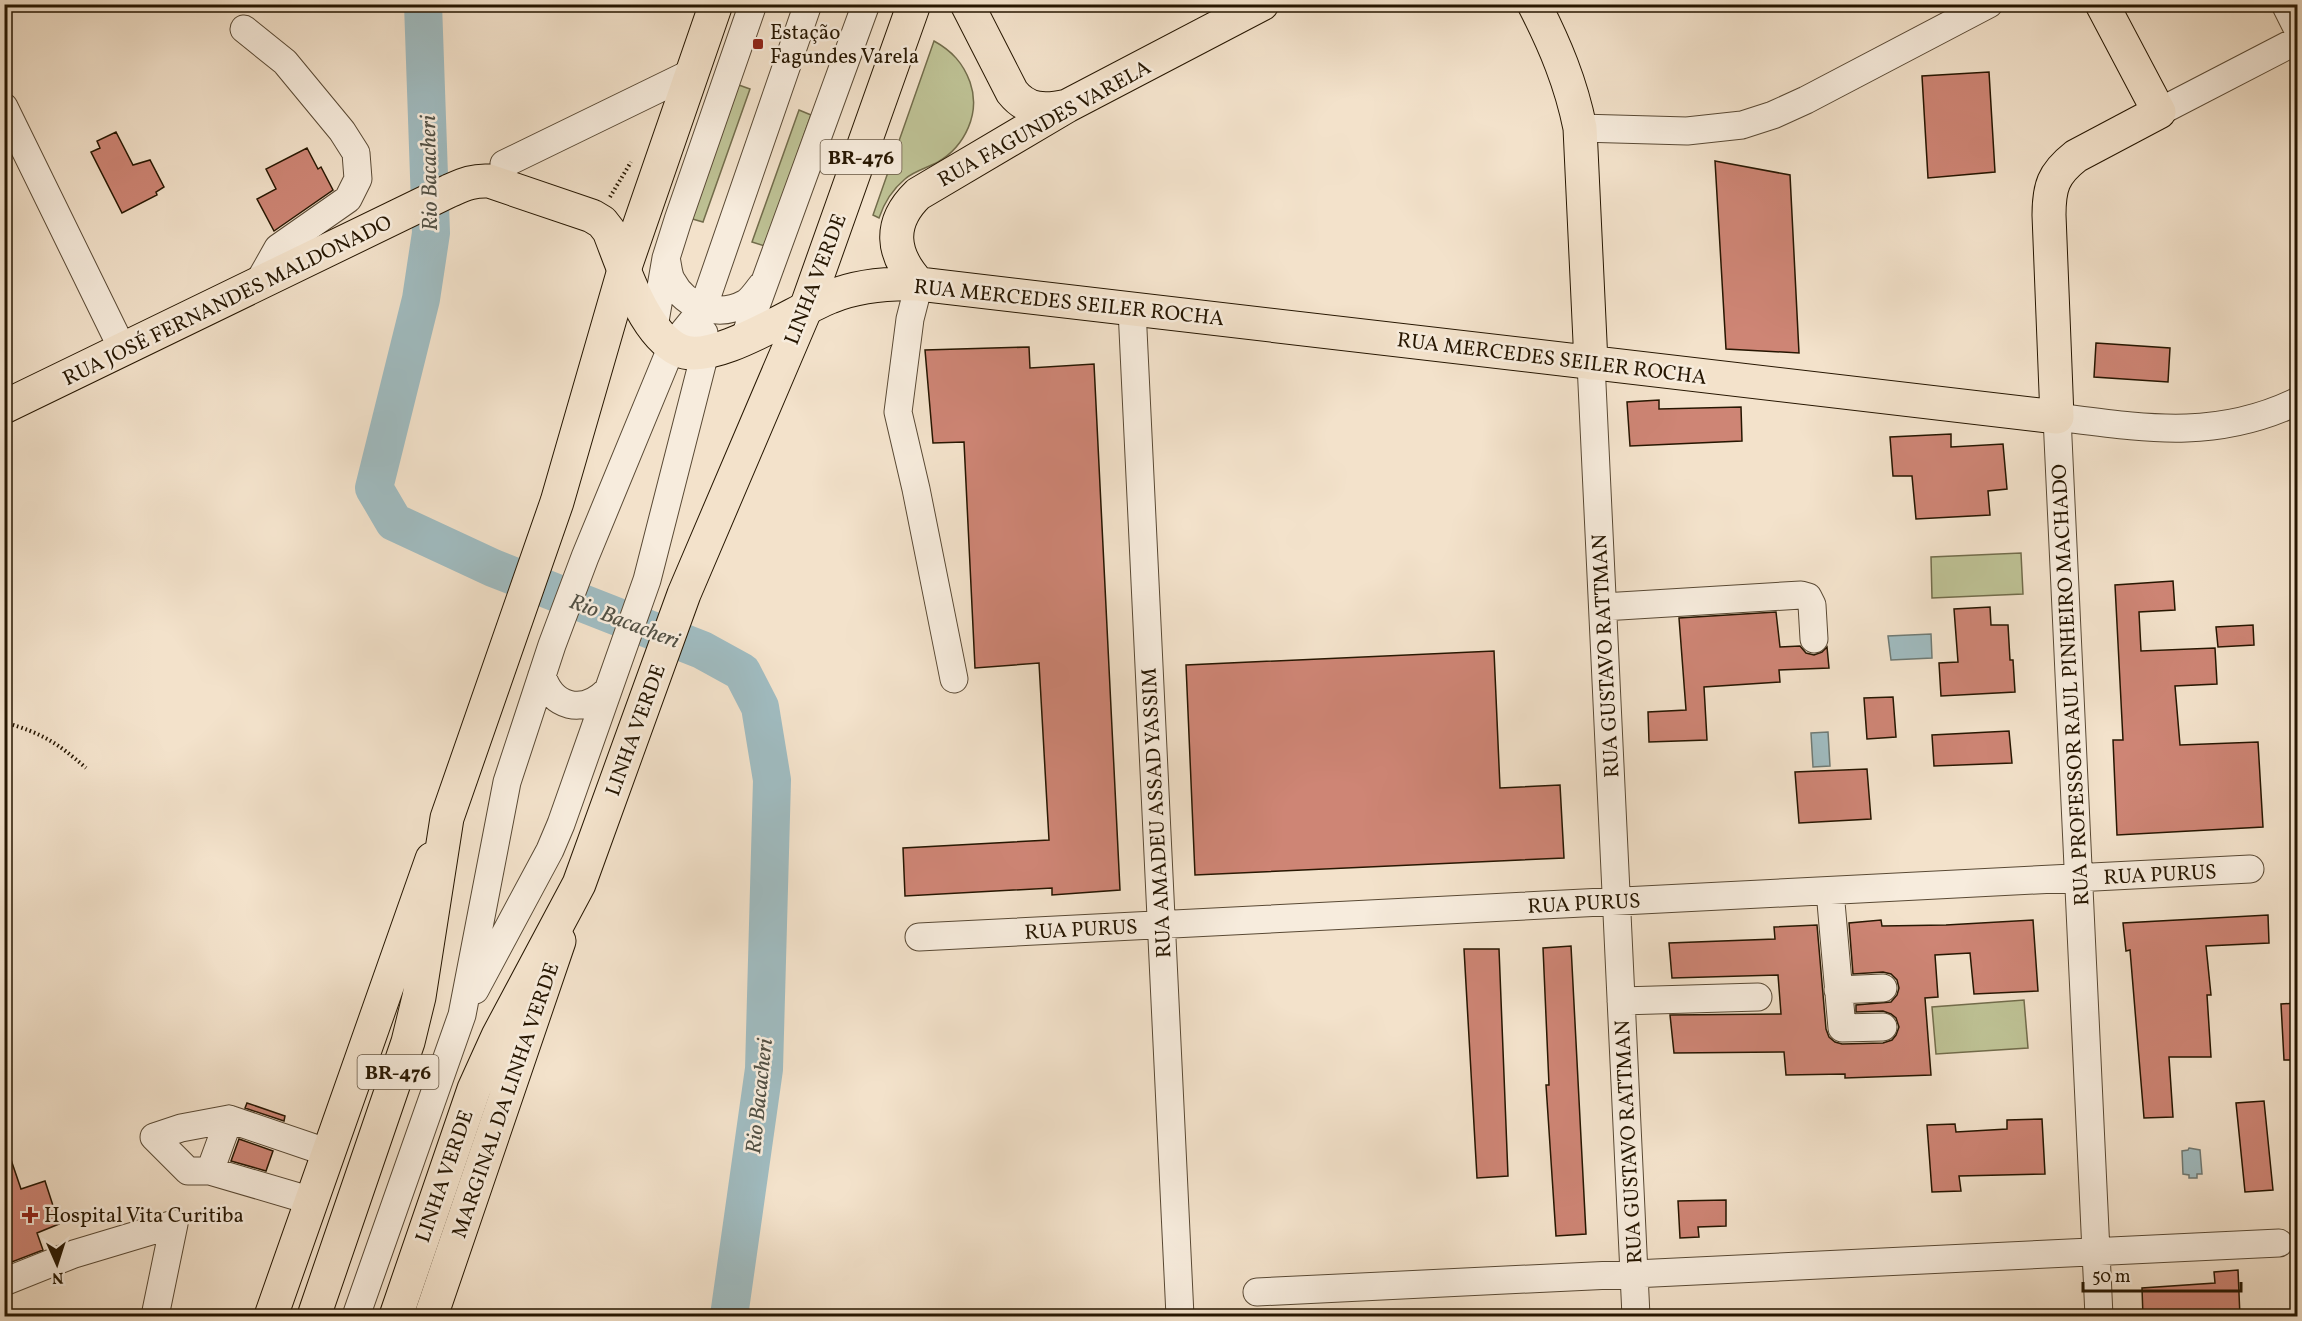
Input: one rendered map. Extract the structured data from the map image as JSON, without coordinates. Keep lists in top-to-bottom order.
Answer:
{
  "streets": {
    "main road": [
      "RUA FAGUNDES VARELA",
      "BR-476",
      "LINHA VERDE",
      "RUA JOSÉ FERNANDES MALDONADO",
      "RUA MERCEDES SEILER ROCHA",
      "RUA GUSTAVO RATTMAN",
      "RUA PROFESSOR RAUL PINHEIRO MACHADO",
      "MARGINAL DA LINHA VERDE"
    ],
    "street": ["RUA AMADEU ASSAD YASSIM", "RUA PURUS"]
  },
  "crossings": [
    ["RUA FAGUNDES VARELA", "RUA MERCEDES SEILER ROCHA"],
    ["BR-476", "RUA JOSÉ FERNANDES MALDONADO"],
    ["LINHA VERDE", "RUA MERCEDES SEILER ROCHA"],
    ["LINHA VERDE", "MARGINAL DA LINHA VERDE"],
    ["RUA MERCEDES SEILER ROCHA", "RUA GUSTAVO RATTMAN"],
    ["RUA MERCEDES SEILER ROCHA", "RUA PROFESSOR RAUL PINHEIRO MACHADO"],
    ["RUA MERCEDES SEILER ROCHA", "RUA AMADEU ASSAD YASSIM"],
    ["RUA GUSTAVO RATTMAN", "RUA PURUS"],
    ["RUA PROFESSOR RAUL PINHEIRO MACHADO", "RUA PURUS"],
    ["RUA AMADEU ASSAD YASSIM", "RUA PURUS"]
  ],
  "water": ["Rio Bacacheri"],
  "places": {
    "transit": ["Estação Fagundes Varela"],
    "health": ["Hospital Vita Curitiba"]
  },
  "scale_bar": "50 m",
  "north": "bottom"
}
